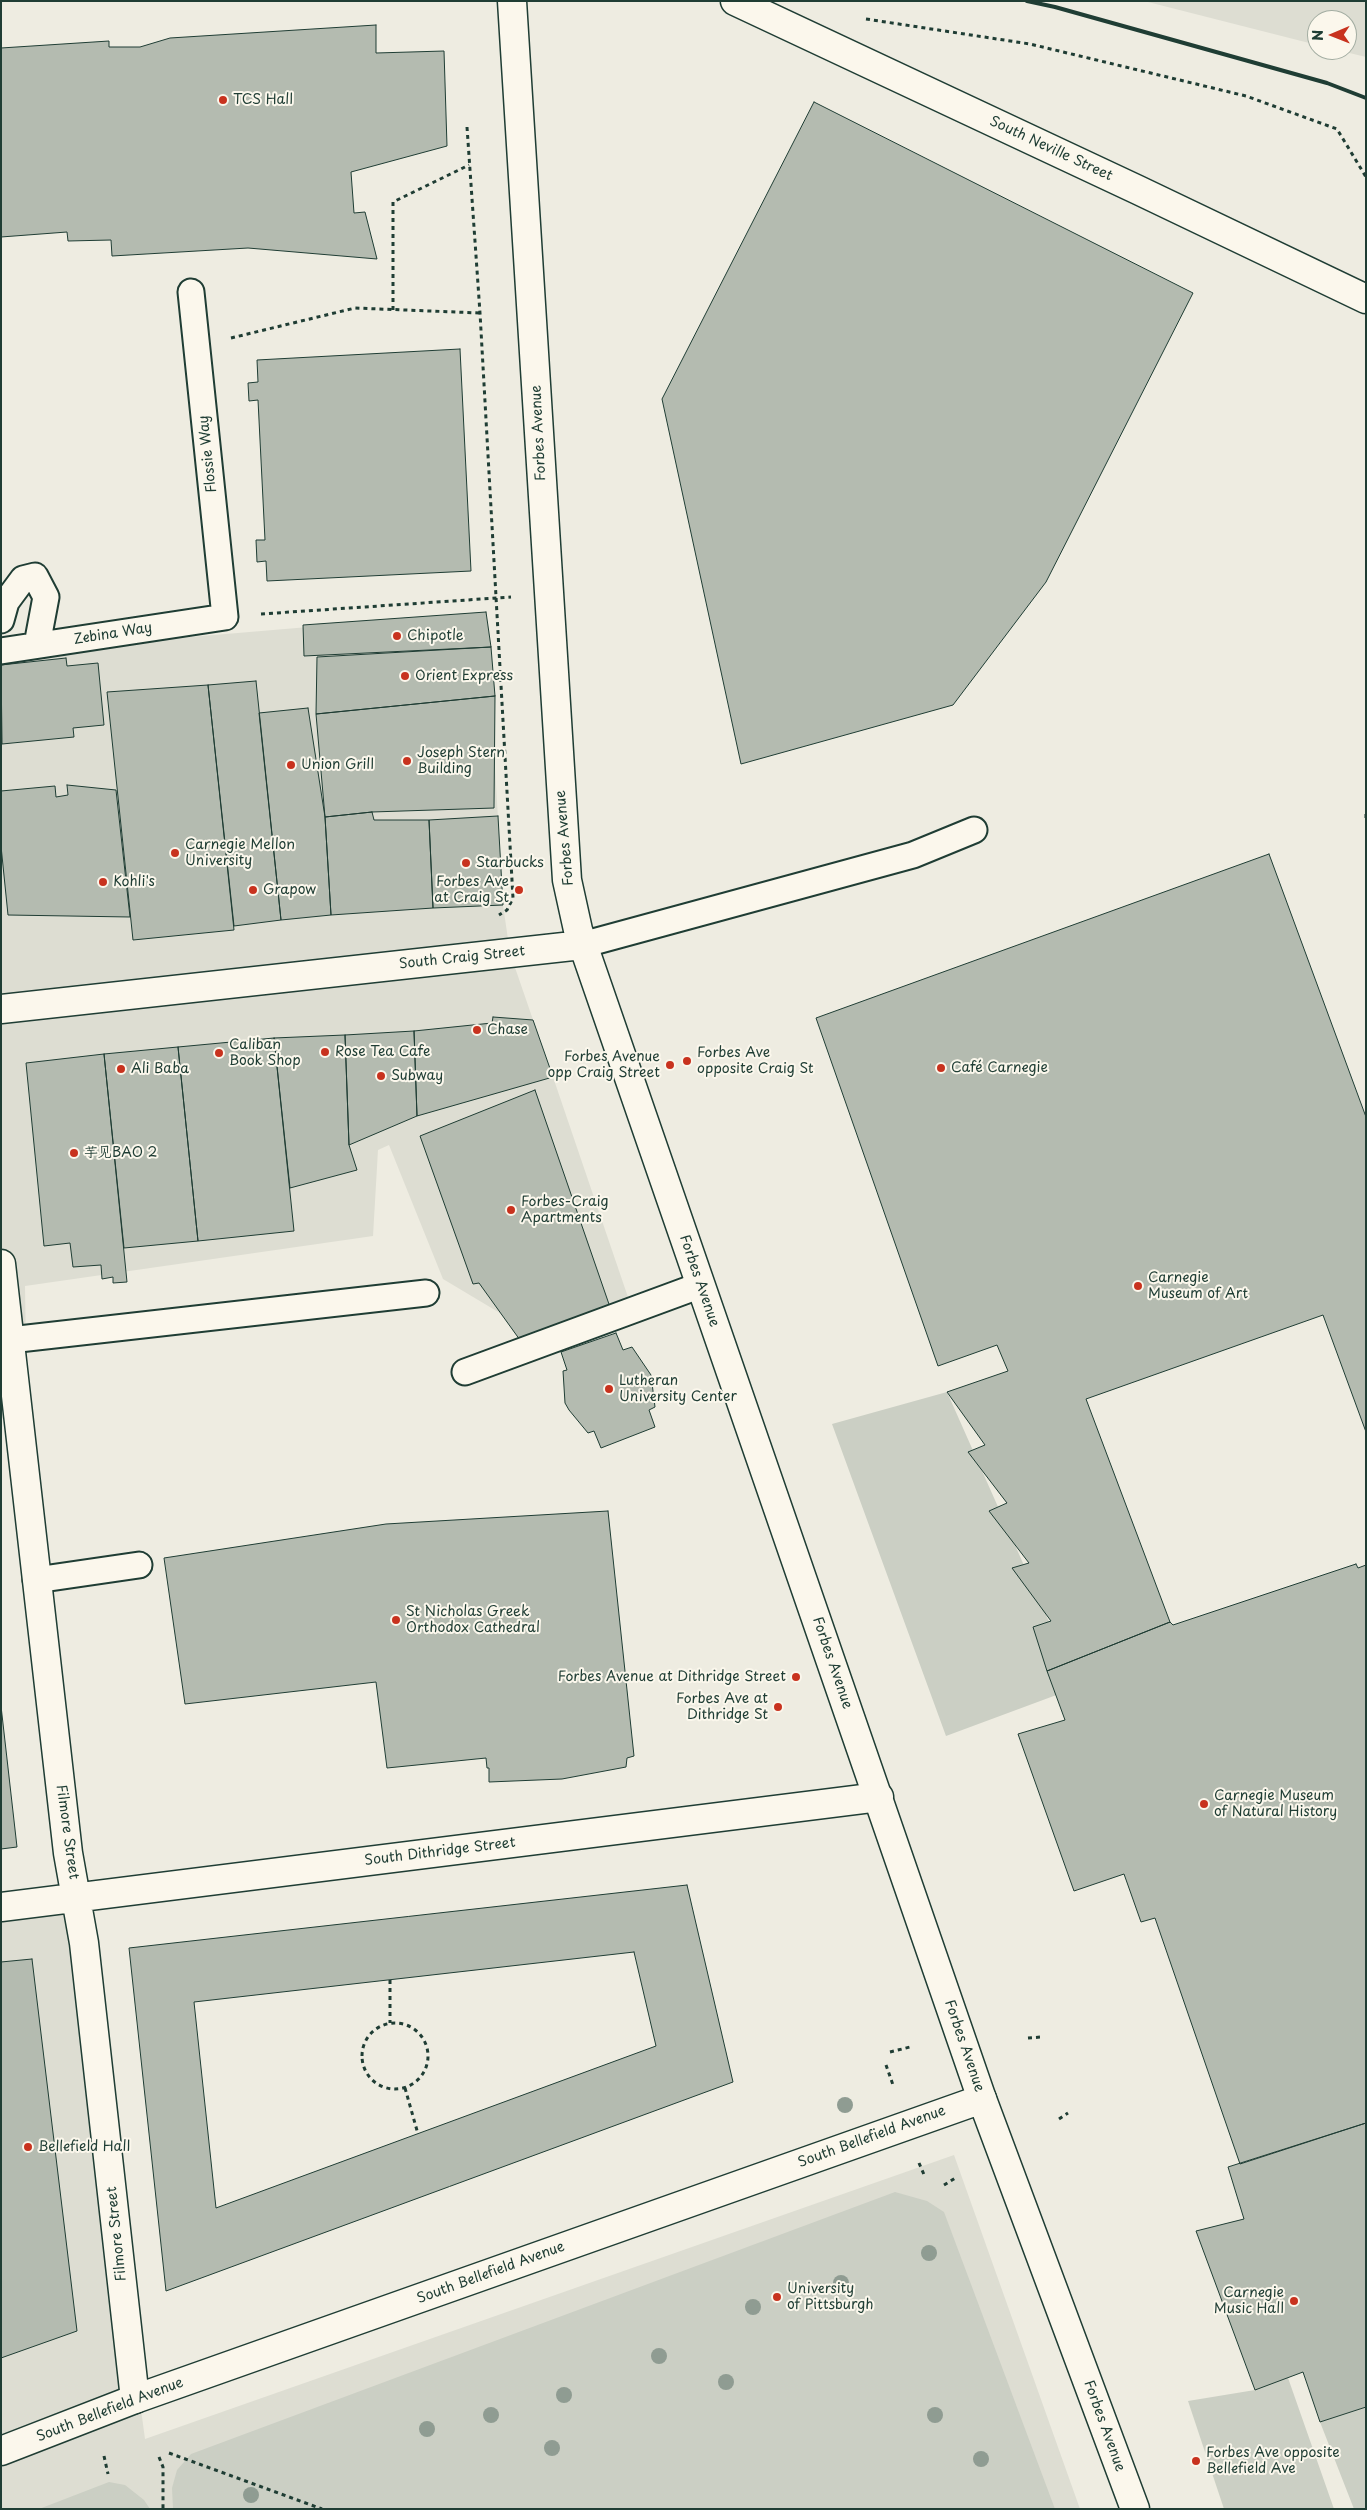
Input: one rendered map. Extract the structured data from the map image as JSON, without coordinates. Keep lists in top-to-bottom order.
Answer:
{
  "streets": {
    "main road": [
      "South Neville Street",
      "Forbes Avenue",
      "South Craig Street",
      "Filmore Street",
      "South Dithridge Street",
      "South Bellefield Avenue"
    ],
    "lane": ["Flossie Way", "Zebina Way"]
  },
  "crossings": [
    ["Forbes Avenue", "South Craig Street"],
    ["Forbes Avenue", "South Dithridge Street"],
    ["Forbes Avenue", "South Bellefield Avenue"],
    ["Flossie Way", "Zebina Way"],
    ["Filmore Street", "South Dithridge Street"],
    ["Filmore Street", "South Bellefield Avenue"]
  ],
  "places": [
    "TCS Hall",
    "Chipotle",
    "Orient Express",
    "Joseph Stern Building",
    "Union Grill",
    "Carnegie Mellon University",
    "Starbucks",
    "Kohli's",
    "Grapow",
    "Forbes Ave at Craig St",
    "Chase",
    "Rose Tea Cafe",
    "Caliban Book Shop",
    "Forbes Ave opposite Craig St",
    "Forbes Avenue opp Craig Street",
    "Café Carnegie",
    "Ali Baba",
    "Subway",
    "芋见BAO 2",
    "Forbes-Craig Apartments",
    "Carnegie Museum of Art",
    "Lutheran University Center",
    "St Nicholas Greek Orthodox Cathedral",
    "Forbes Avenue at Dithridge Street",
    "Forbes Ave at Dithridge St",
    "Carnegie Museum of Natural History",
    "Bellefield Hall",
    "University of Pittsburgh",
    "Carnegie Music Hall",
    "Forbes Ave opposite Bellefield Ave"
  ],
  "north": "left"
}
